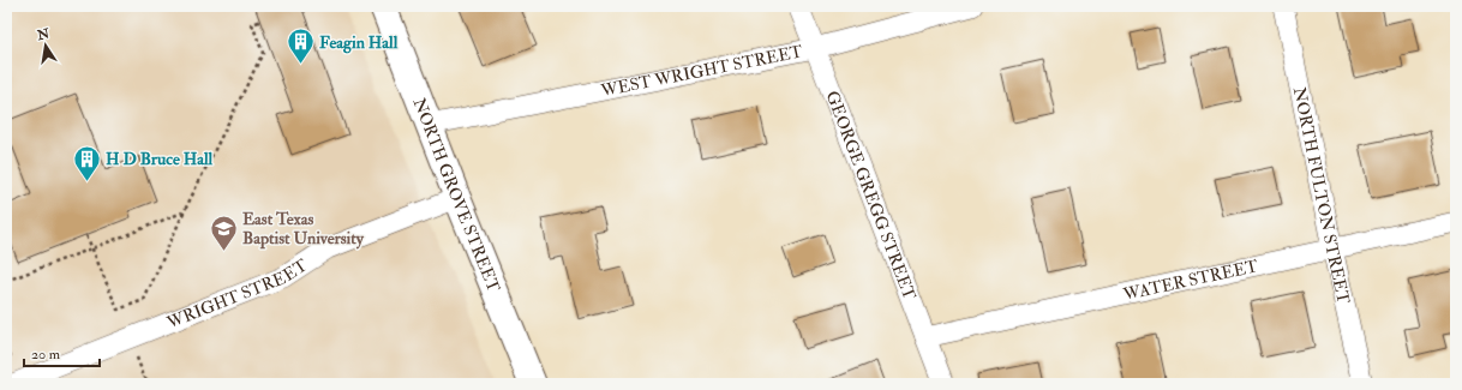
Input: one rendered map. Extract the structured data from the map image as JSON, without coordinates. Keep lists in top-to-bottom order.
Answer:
{
  "streets": {
    "main road": ["NORTH GROVE STREET"],
    "street": [
      "WEST WRIGHT STREET",
      "GEORGE GREGG STREET",
      "NORTH FULTON STREET",
      "WATER STREET",
      "WRIGHT STREET"
    ]
  },
  "crossings": [
    ["WEST WRIGHT STREET", "GEORGE GREGG STREET"],
    ["WEST WRIGHT STREET", "NORTH GROVE STREET"],
    ["GEORGE GREGG STREET", "WATER STREET"],
    ["NORTH GROVE STREET", "WRIGHT STREET"],
    ["NORTH FULTON STREET", "WATER STREET"]
  ],
  "places": {
    "building": ["Feagin Hall", "H D Bruce Hall"],
    "school or university": ["East Texas Baptist University"]
  },
  "scale_bar": "20 m",
  "north": "top"
}
